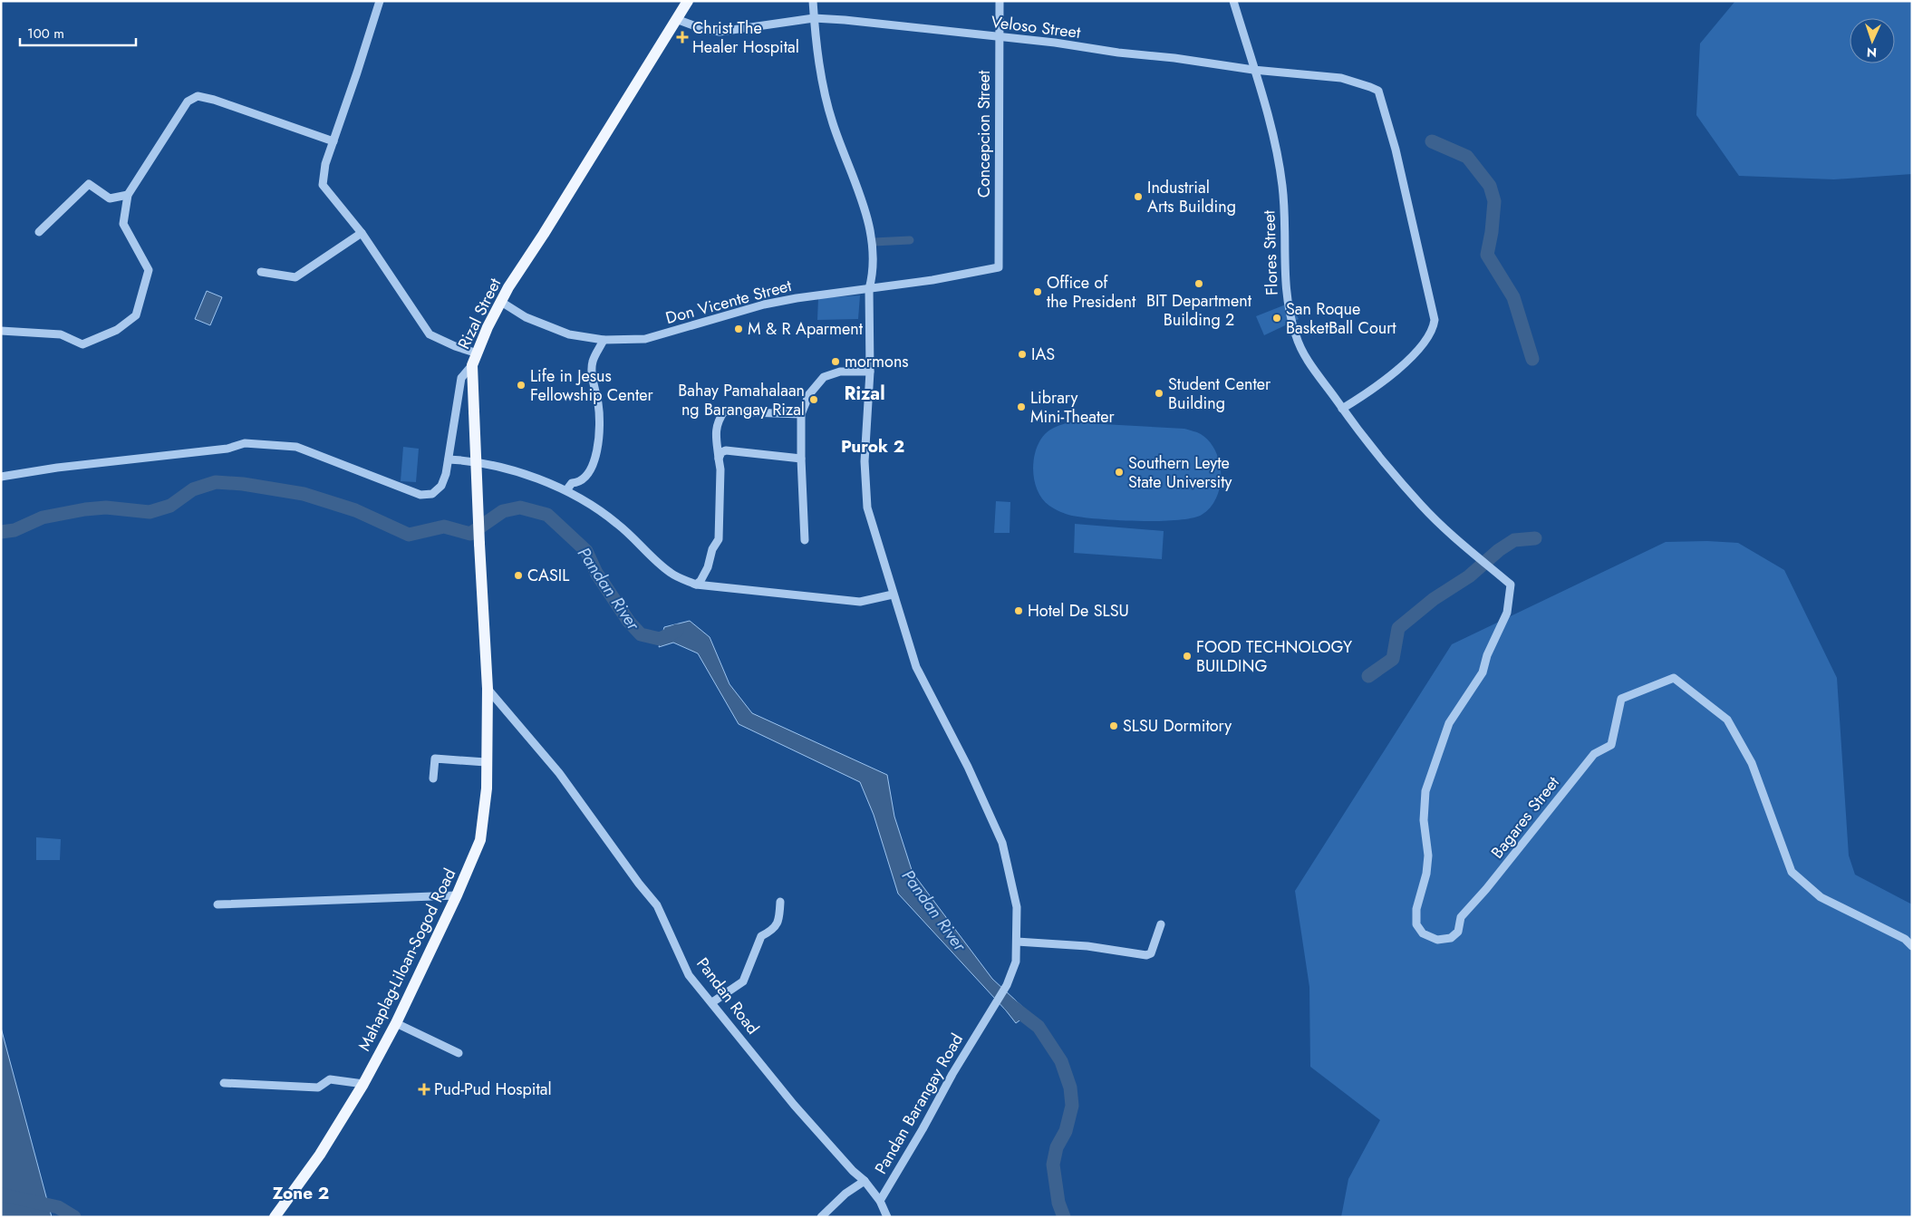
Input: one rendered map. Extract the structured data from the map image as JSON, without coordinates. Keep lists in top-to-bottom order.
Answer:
{
  "streets": {
    "main road": ["Rizal Street", "Mahaplag-Liloan-Sogod Road"],
    "street": [
      "Veloso Street",
      "Concepcion Street",
      "Flores Street",
      "Don Vicente Street",
      "Bagares Street",
      "Pandan Road",
      "Pandan Barangay Road"
    ]
  },
  "crossings": [
    ["Veloso Street", "Concepcion Street"],
    ["Veloso Street", "Flores Street"],
    ["Veloso Street", "Rizal Street"],
    ["Veloso Street", "Pandan Barangay Road"],
    ["Concepcion Street", "Don Vicente Street"],
    ["Flores Street", "Bagares Street"],
    ["Don Vicente Street", "Rizal Street"],
    ["Don Vicente Street", "Pandan Barangay Road"],
    ["Rizal Street", "Mahaplag-Liloan-Sogod Road"],
    ["Rizal Street", "Pandan Road"],
    ["Mahaplag-Liloan-Sogod Road", "Pandan Road"],
    ["Pandan Road", "Pandan Barangay Road"]
  ],
  "districts": ["Rizal", "Purok 2", "Zone 2"],
  "water": ["Pandan River"],
  "places": {
    "health": ["Christ The Healer Hospital", "Pud-Pud Hospital"],
    "other": [
      "Industrial Arts Building",
      "BIT Department Building 2",
      "Office of the President",
      "San Roque BasketBall Court",
      "M & R Aparment",
      "IAS",
      "mormons",
      "Life in Jesus Fellowship Center",
      "Student Center Building",
      "Bahay Pamahalaan ng Barangay Rizal",
      "Library Mini-Theater",
      "Southern Leyte State University",
      "CASIL",
      "Hotel De SLSU",
      "FOOD TECHNOLOGY BUILDING",
      "SLSU Dormitory"
    ]
  },
  "scale_bar": "100 m",
  "north": "bottom"
}
